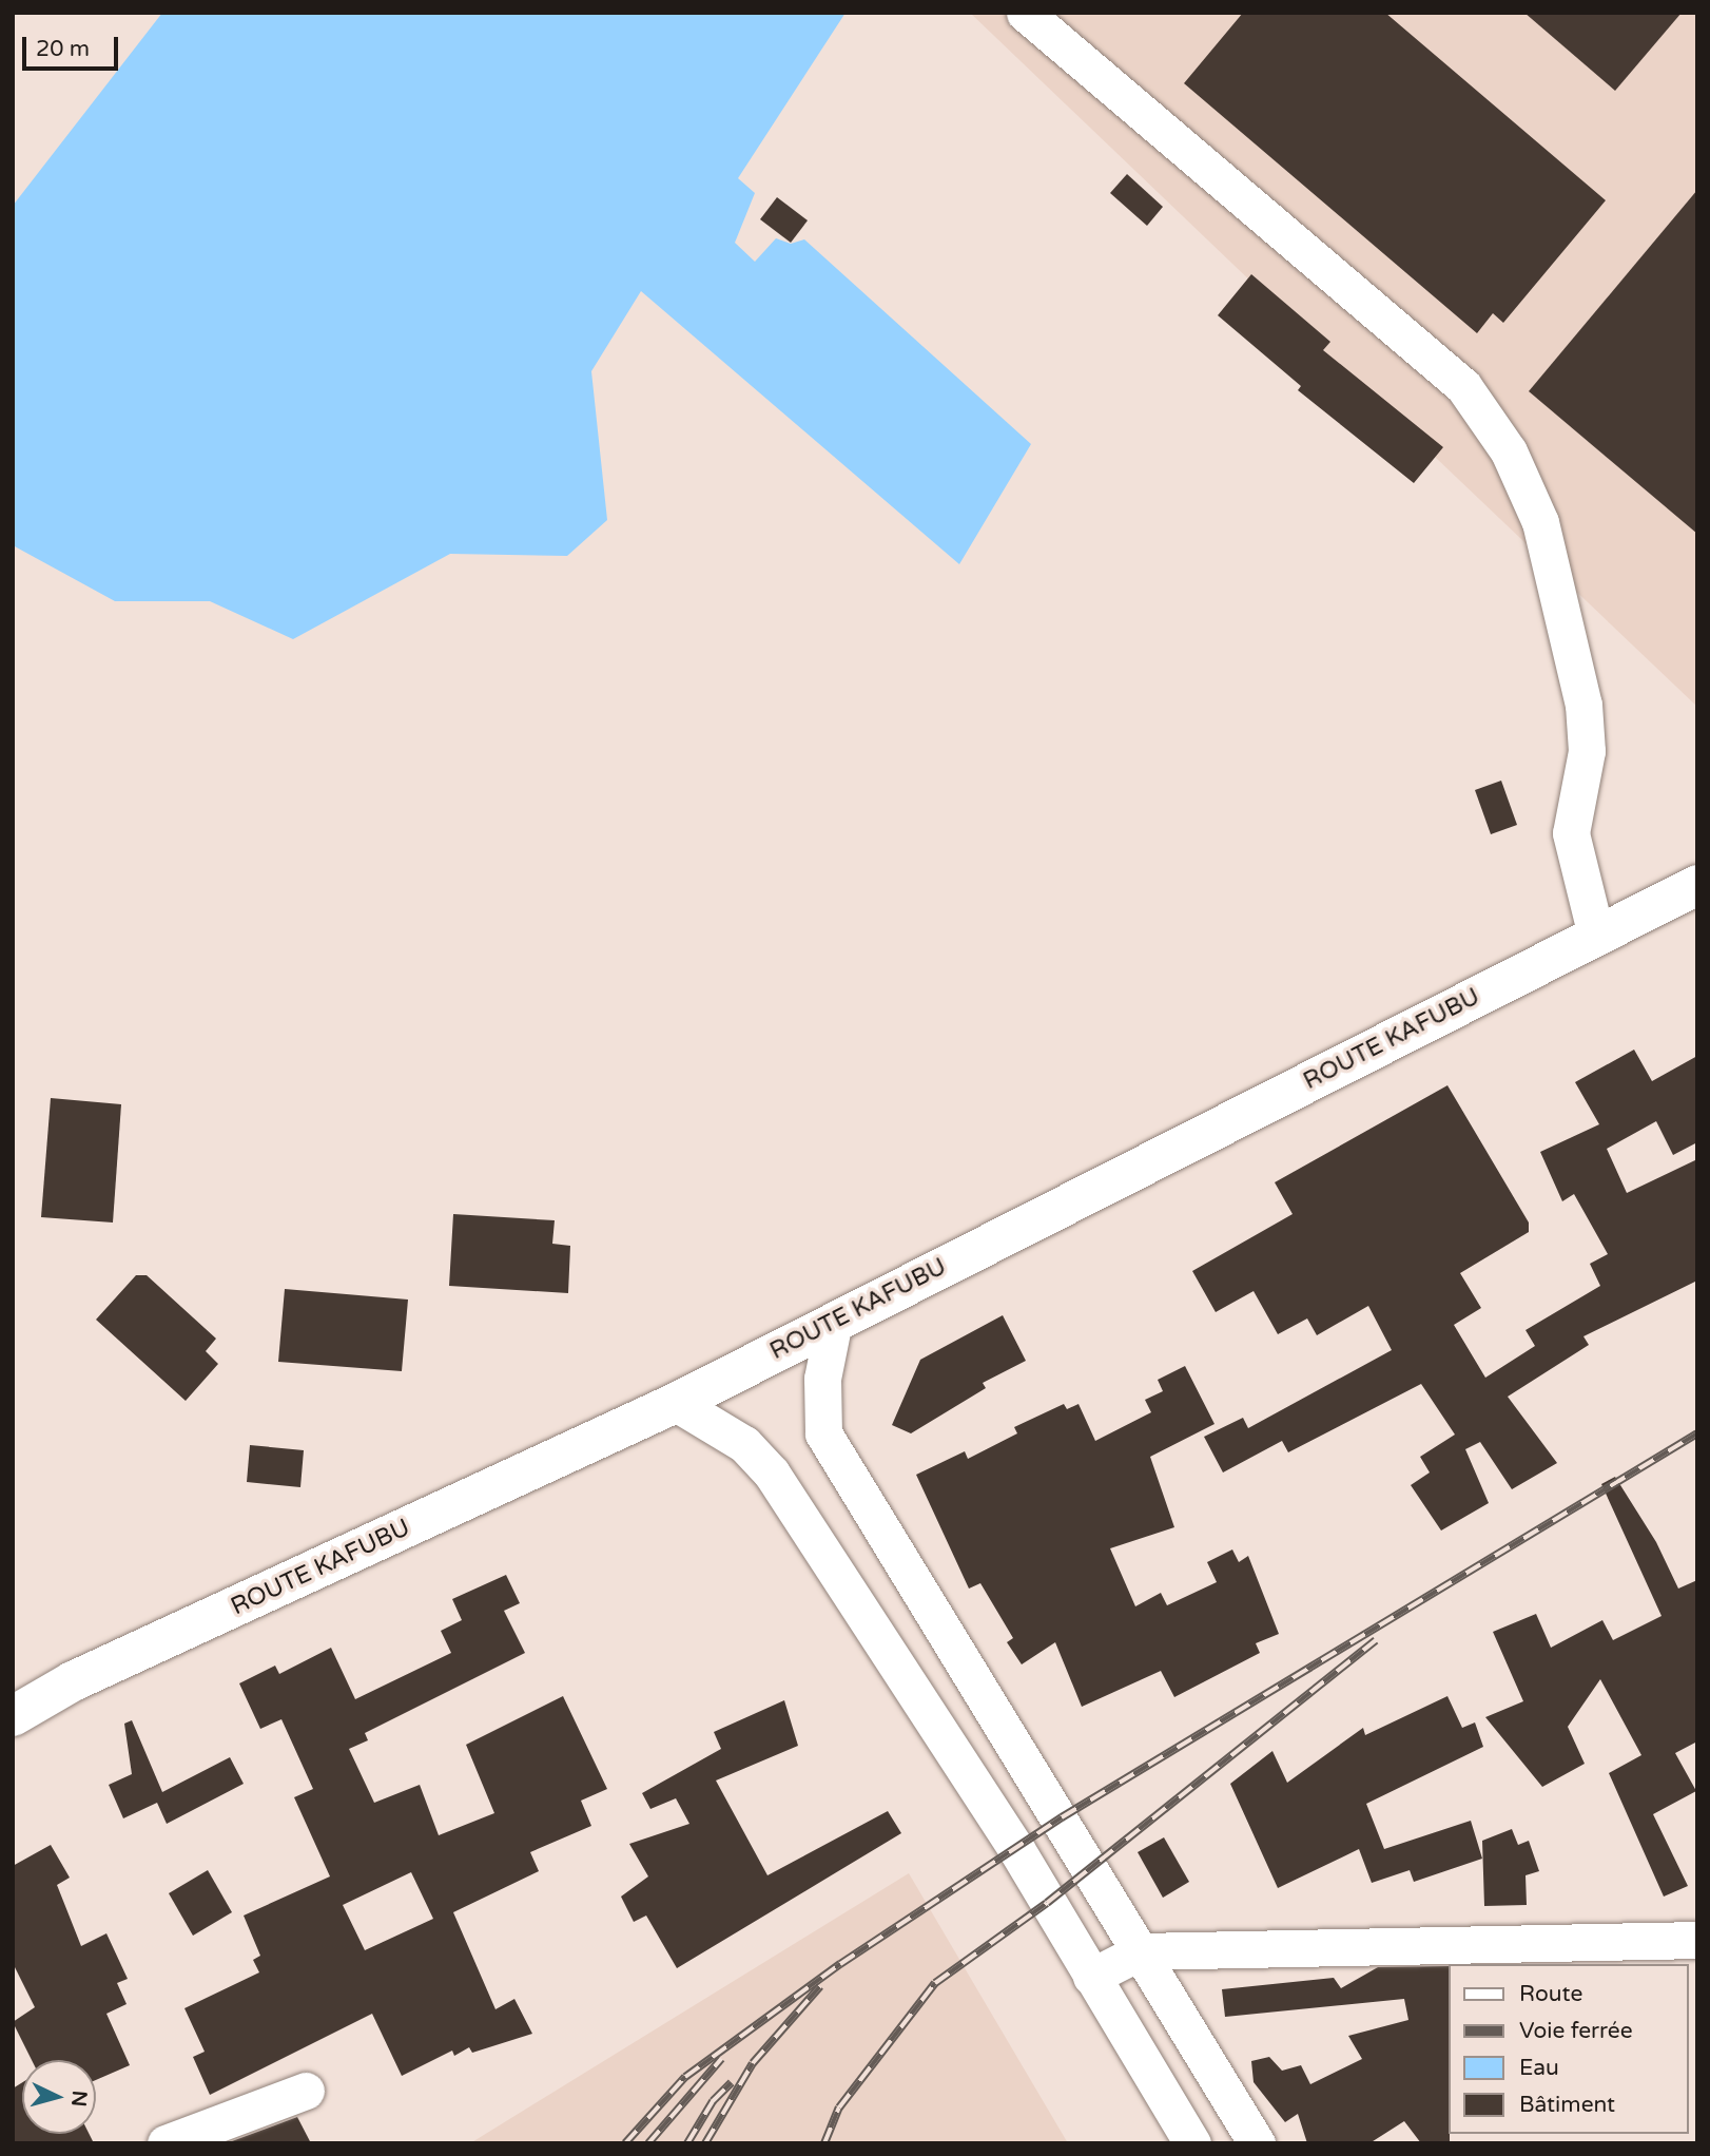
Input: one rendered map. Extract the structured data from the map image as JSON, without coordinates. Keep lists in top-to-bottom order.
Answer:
{
  "streets": {
    "main road": ["ROUTE KAFUBU"]
  },
  "legend": [
    "Route",
    "Voie ferrée",
    "Eau",
    "Bâtiment"
  ],
  "scale_bar": "20 m",
  "north": "right"
}
